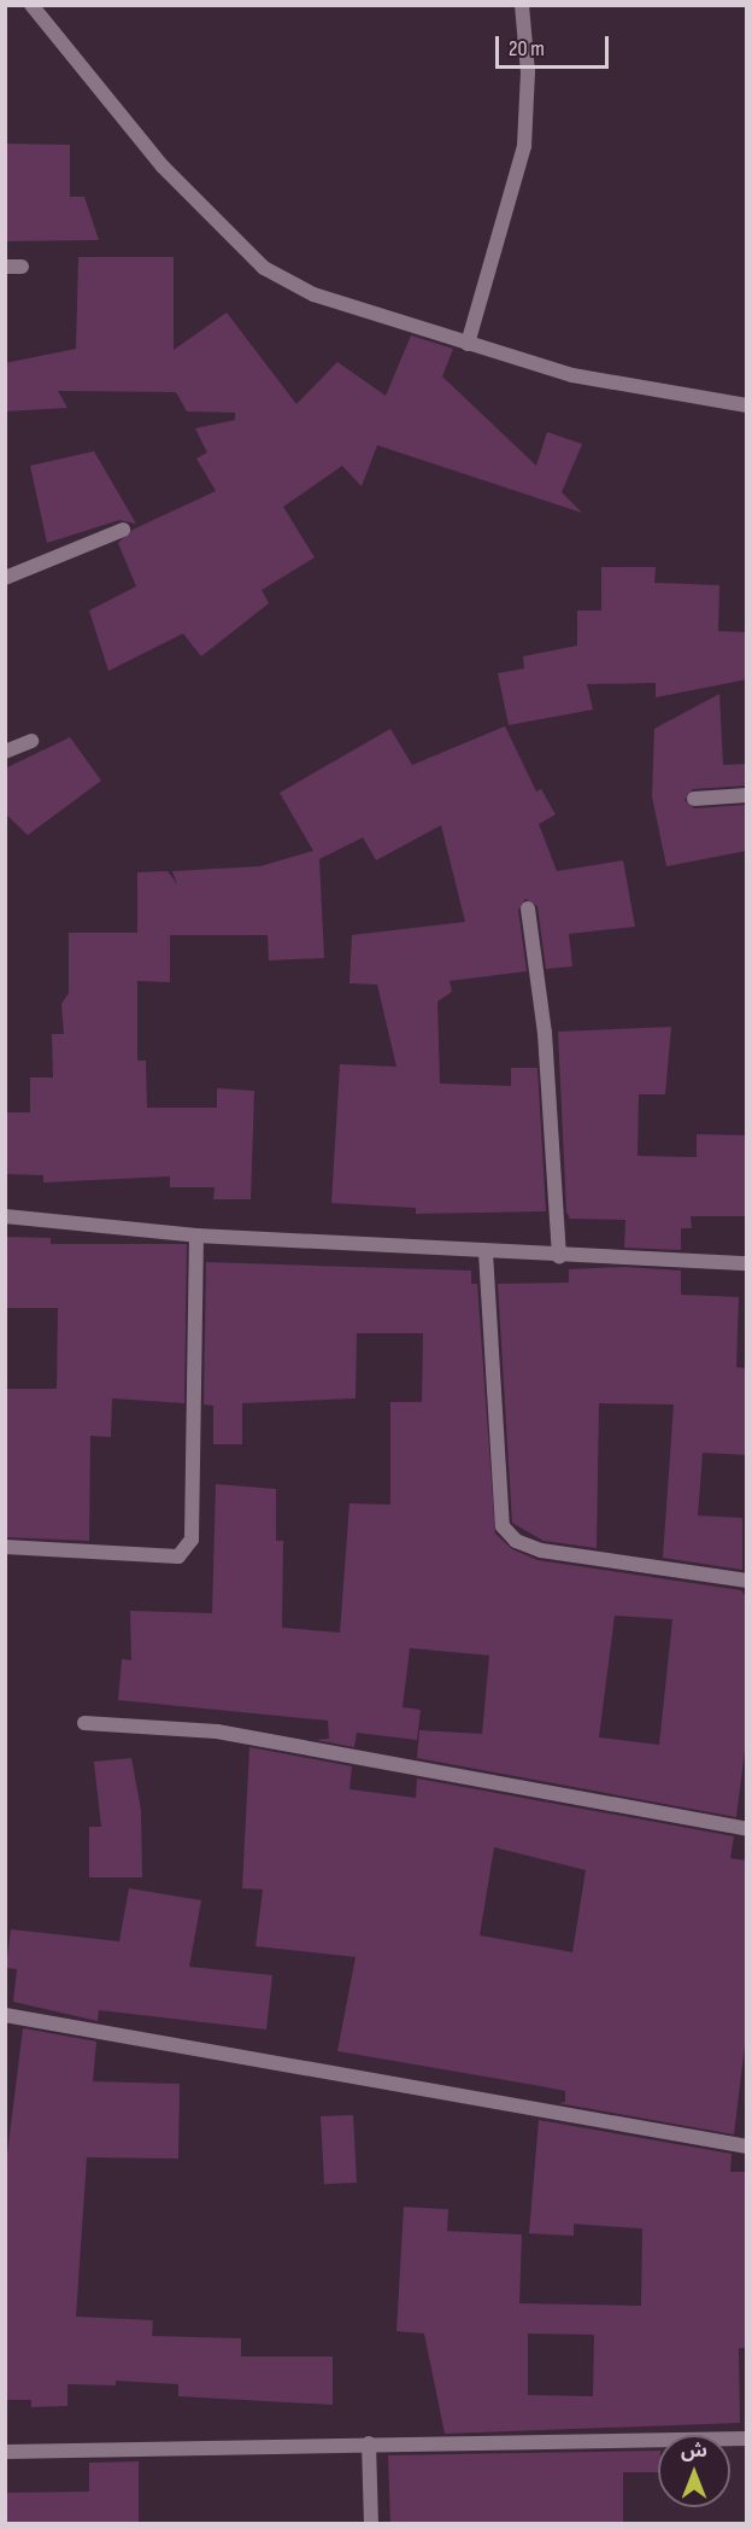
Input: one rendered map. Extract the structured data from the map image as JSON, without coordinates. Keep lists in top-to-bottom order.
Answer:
{
  "scale_bar": "20 m",
  "north": "top"
}
